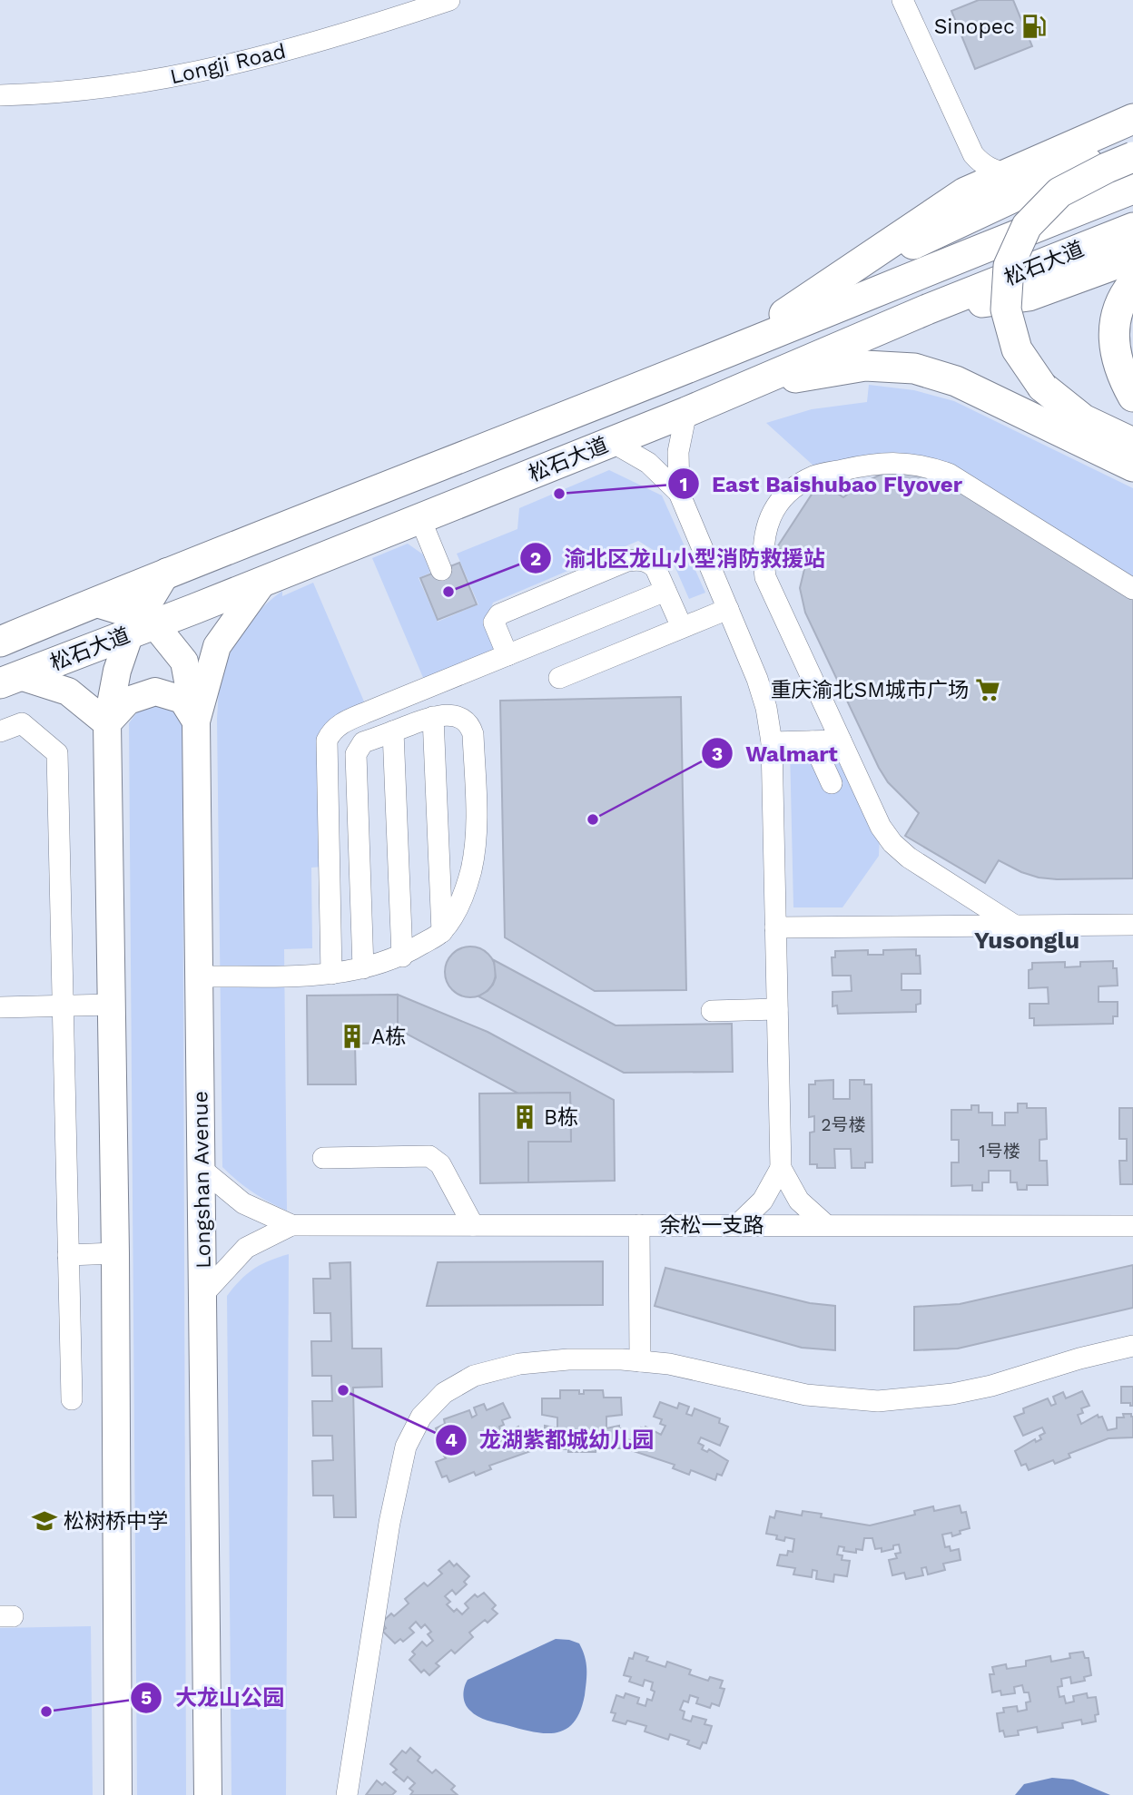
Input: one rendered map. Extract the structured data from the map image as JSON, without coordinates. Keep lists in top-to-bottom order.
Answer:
{
  "streets": {
    "highway": ["松石大道"],
    "main road": ["Longshan Avenue"],
    "street": ["Longji Road", "余松一支路"]
  },
  "crossings": [
    ["松石大道", "Longshan Avenue"]
  ],
  "districts": ["Yusonglu"],
  "places": {
    "fuel station": ["Sinopec"],
    "other": [
      "East Baishubao Flyover",
      "渝北区龙山小型消防救援站",
      "Walmart",
      "龙湖紫都城幼儿园",
      "大龙山公园"
    ],
    "supermarket": ["重庆渝北SM城市广场"],
    "building": ["A栋", "B栋"],
    "school or university": ["松树桥中学"]
  },
  "house_numbers": ["2号楼", "1号楼"]
}
